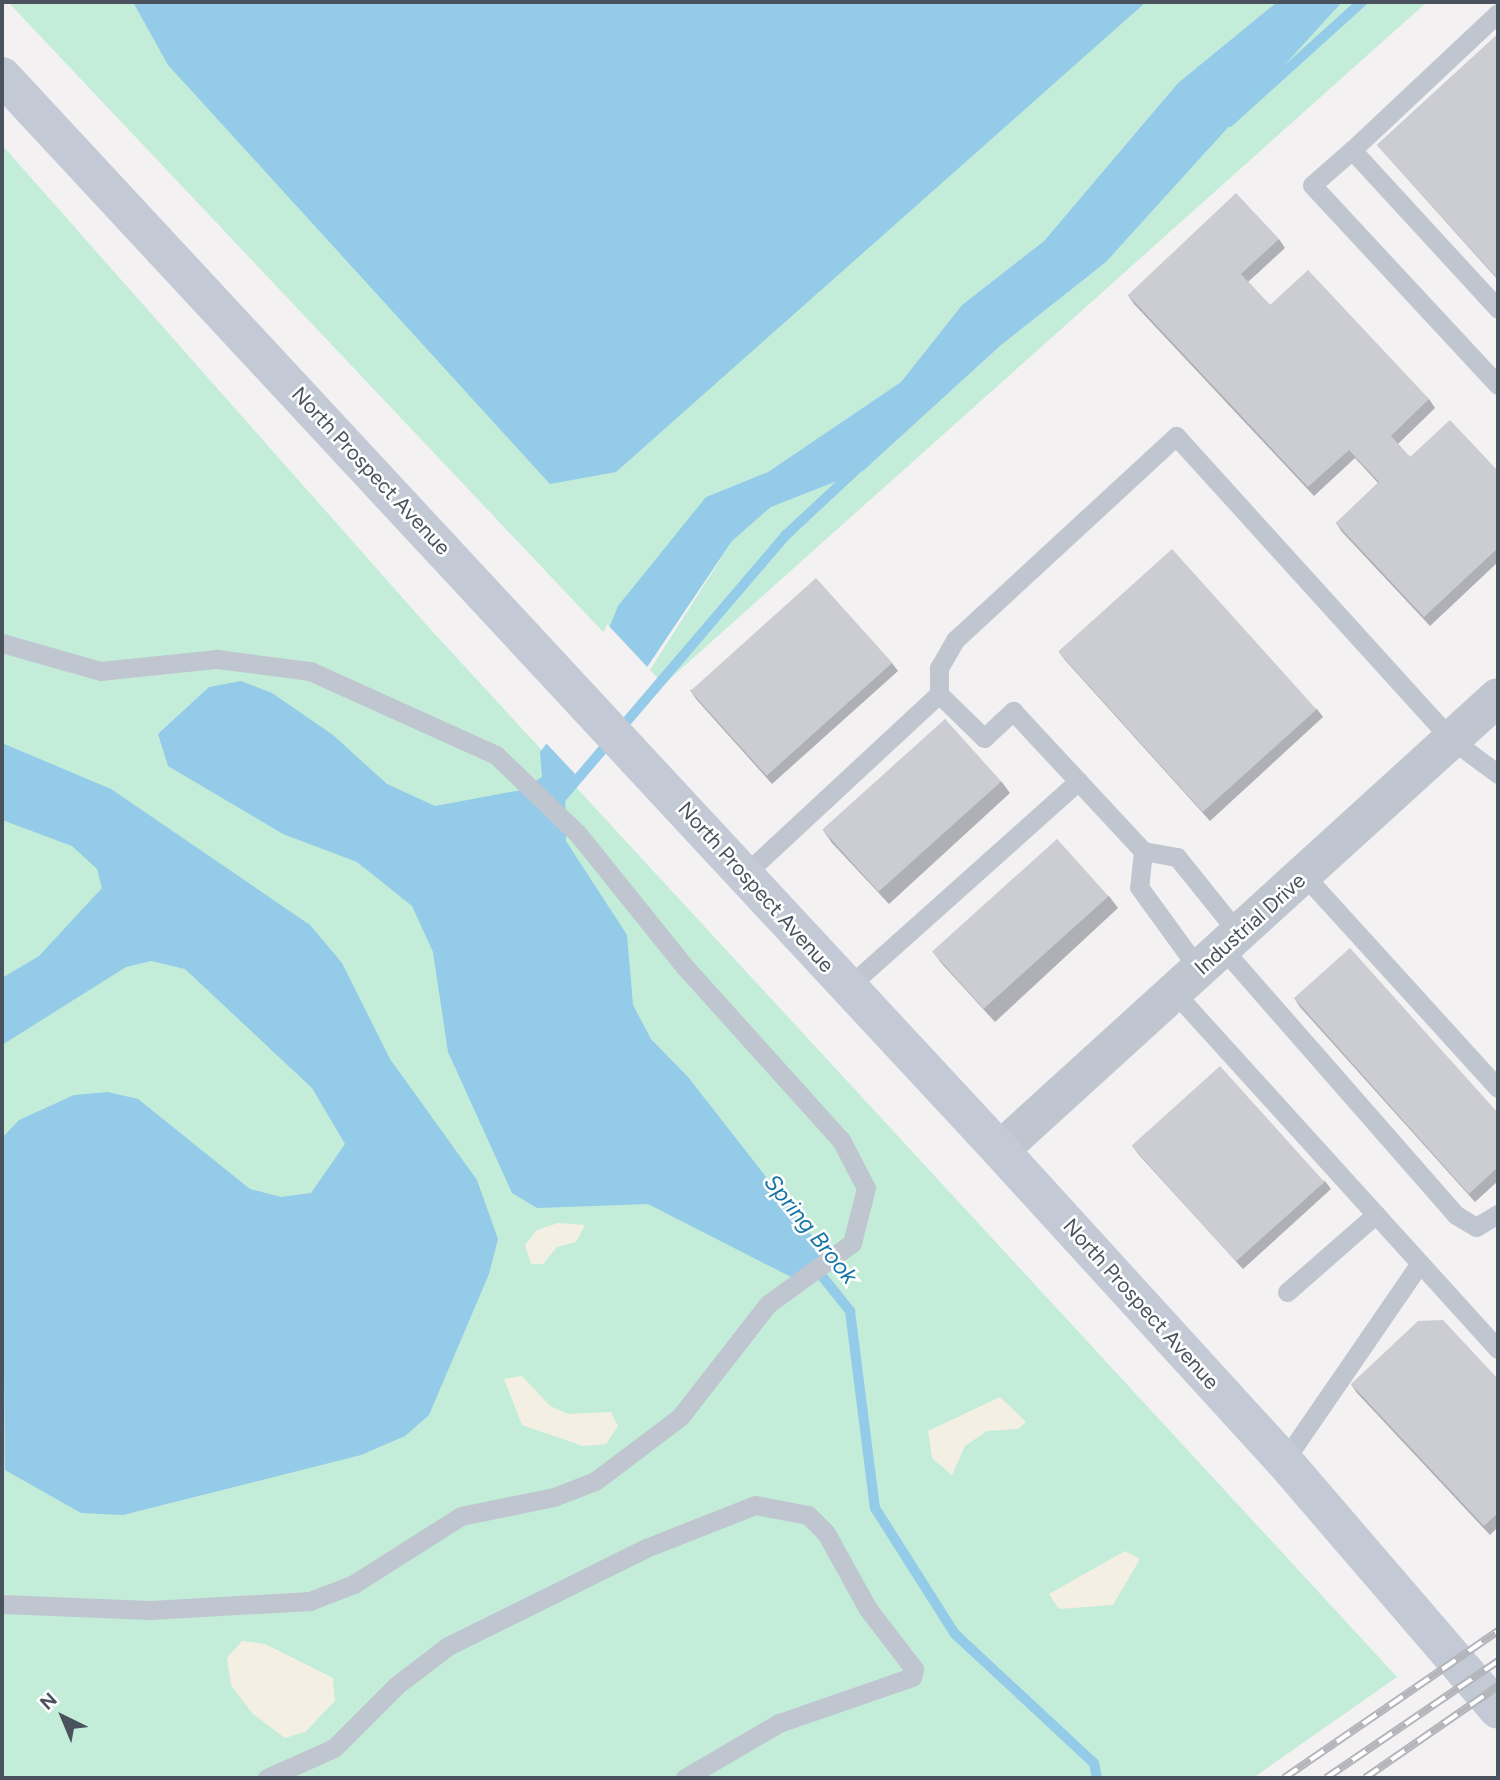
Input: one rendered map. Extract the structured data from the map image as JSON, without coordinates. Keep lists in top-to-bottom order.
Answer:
{
  "streets": {
    "main road": ["North Prospect Avenue"],
    "street": ["Industrial Drive"]
  },
  "crossings": [
    ["North Prospect Avenue", "Industrial Drive"]
  ],
  "water": ["Spring Brook"],
  "north": "top left"
}
